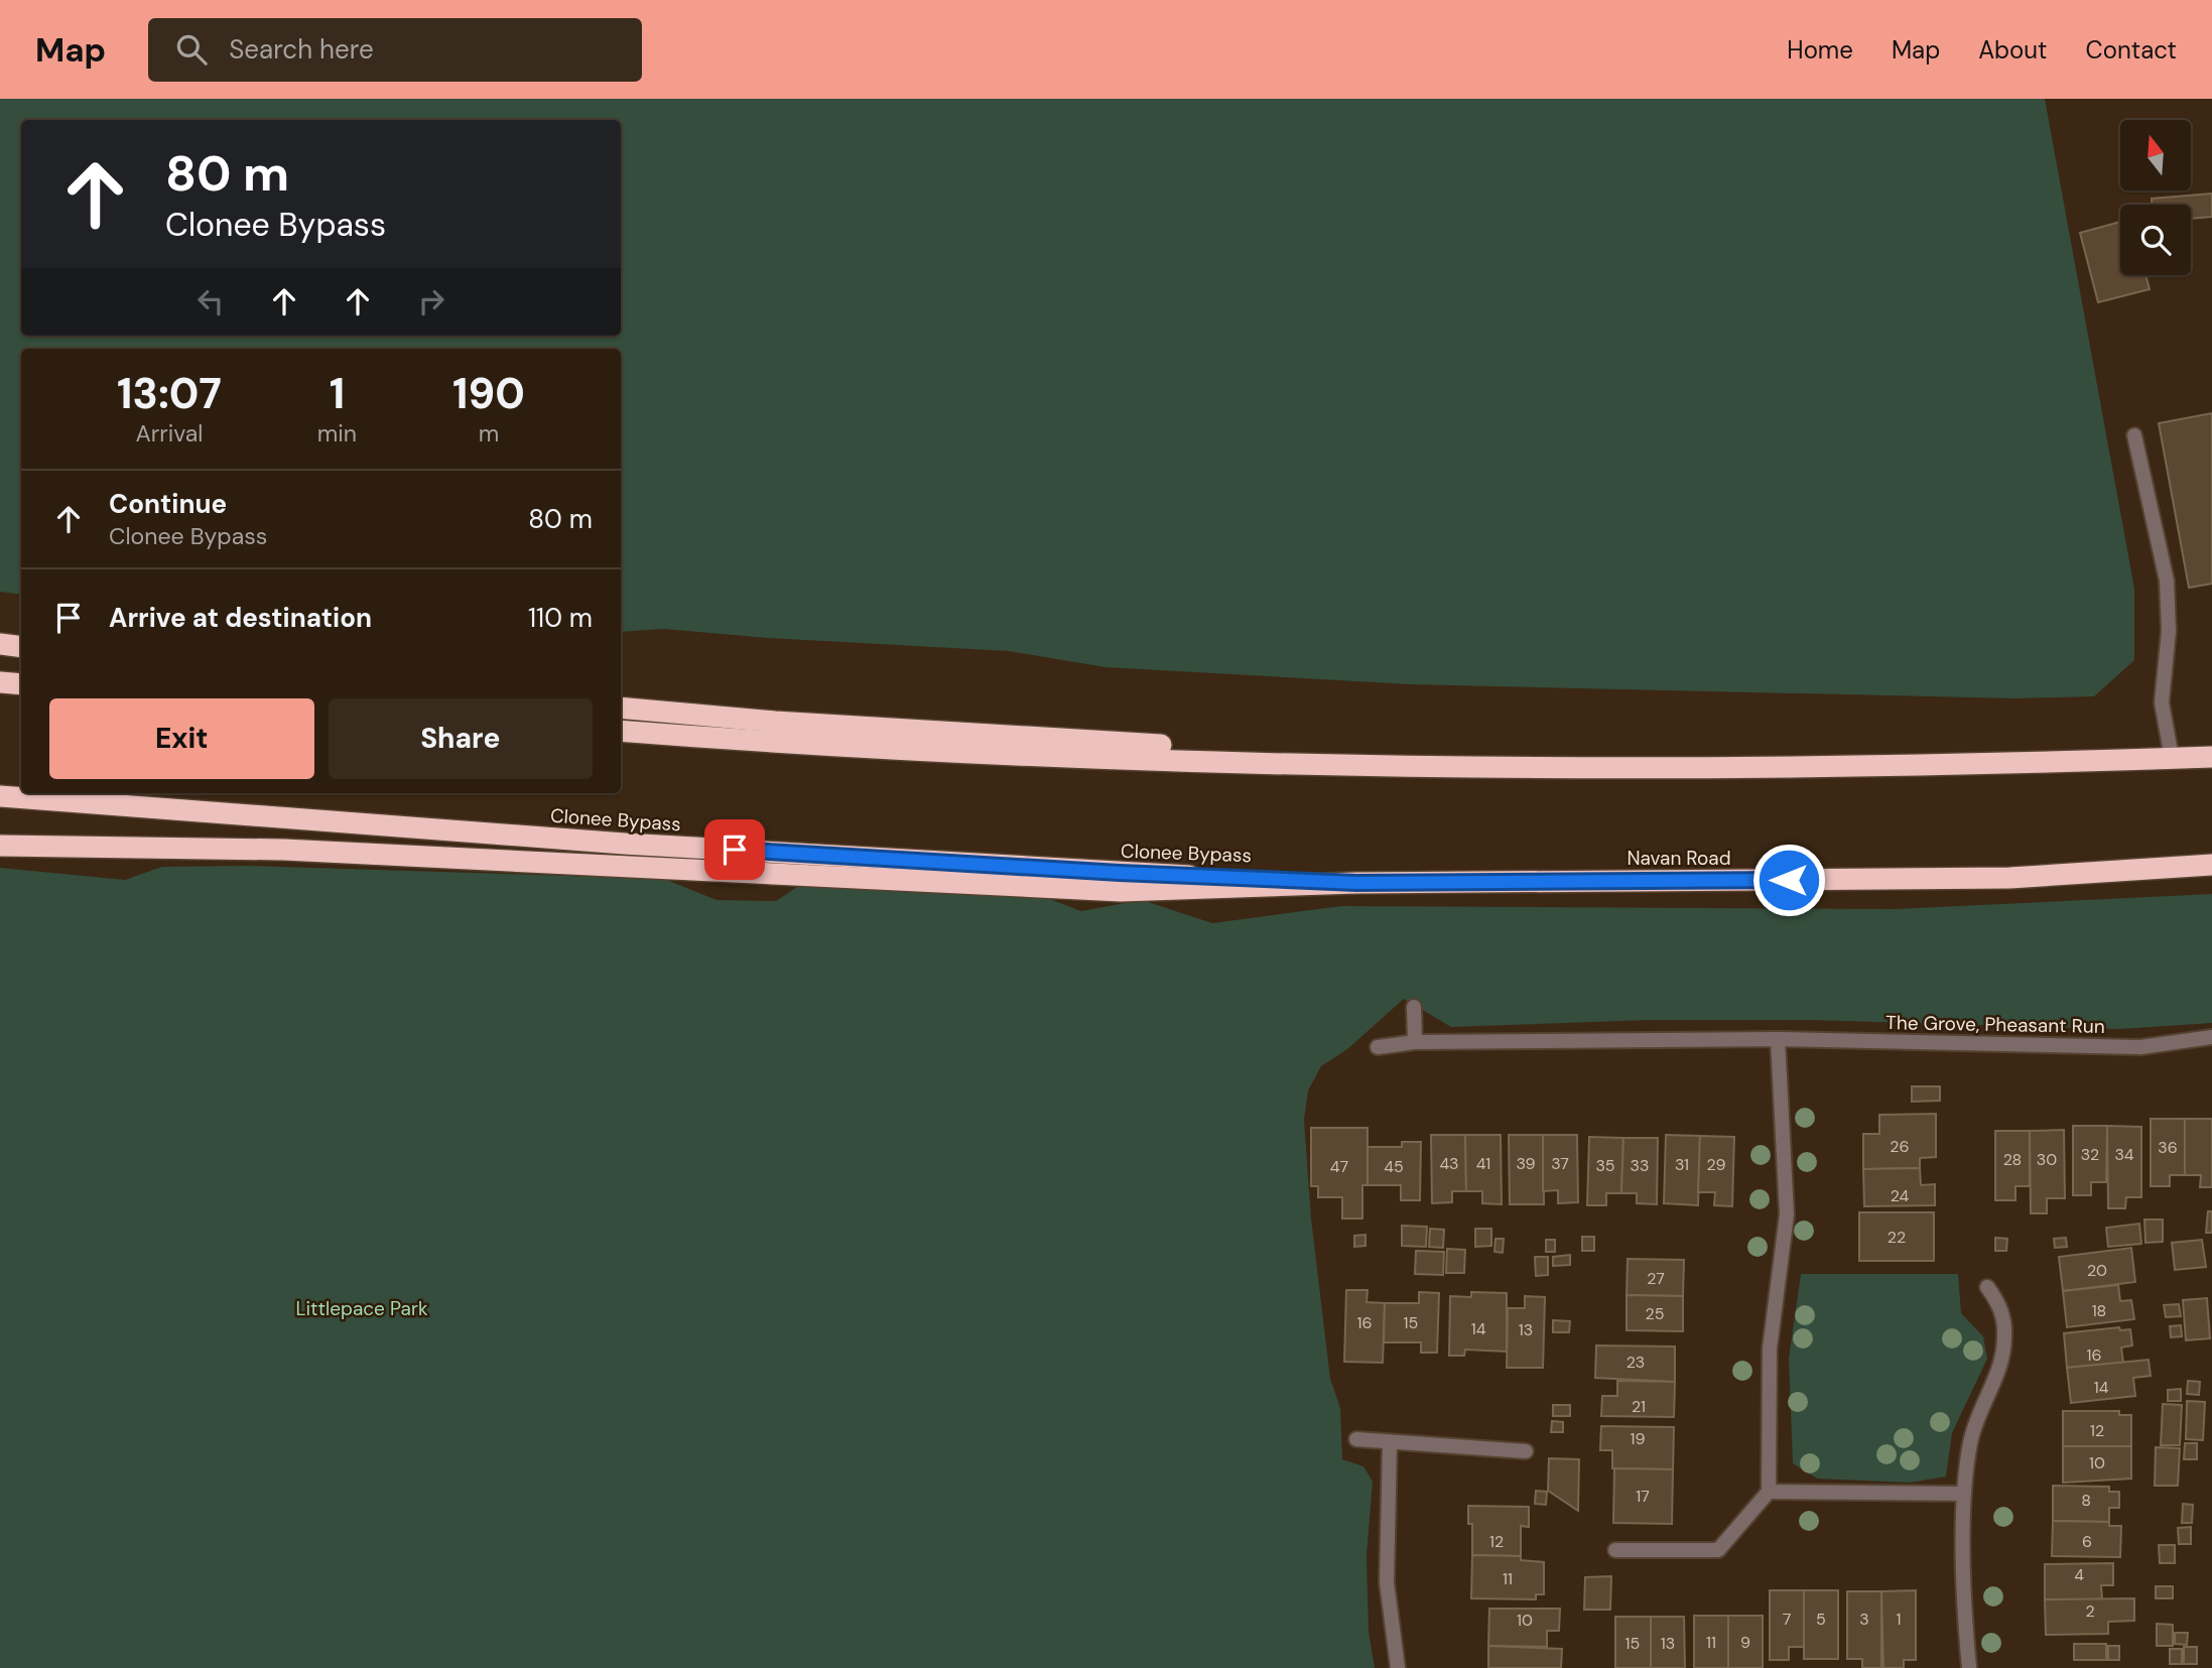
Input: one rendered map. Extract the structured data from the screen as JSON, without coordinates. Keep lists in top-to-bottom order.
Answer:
{
  "streets": {
    "highway": ["Clonee Bypass", "Navan Road"],
    "street": ["The Grove, Pheasant Run"]
  },
  "crossings": [
    ["Clonee Bypass", "Navan Road"]
  ],
  "parks": ["Littlepace Park"],
  "house_numbers": [
    "26",
    "36",
    "32",
    "34",
    "28",
    "30",
    "43",
    "41",
    "39",
    "37",
    "31",
    "29",
    "35",
    "33",
    "47",
    "45",
    "24",
    "22",
    "20",
    "27",
    "18",
    "25",
    "16",
    "15",
    "14",
    "13",
    "16",
    "23",
    "14",
    "21",
    "12",
    "19",
    "10",
    "17",
    "8",
    "12",
    "6",
    "4",
    "11",
    "2",
    "7",
    "5",
    "3",
    "1",
    "10",
    "11",
    "9",
    "15",
    "13"
  ],
  "north": "top",
  "page": {
    "header": "Map",
    "search": "Search here",
    "nav": [
      "Home",
      "Map",
      "About",
      "Contact"
    ],
    "turn": ["80 m", "Clonee Bypass"],
    "eta": [
      "13:07",
      "Arrival",
      "1",
      "min",
      "190",
      "m"
    ],
    "list": [
      {
        "name": "Continue",
        "note": "Clonee Bypass",
        "value": "80 m"
      },
      {
        "name": "Arrive at destination",
        "value": "110 m"
      }
    ],
    "buttons": ["Exit", "Share"]
  }
}
